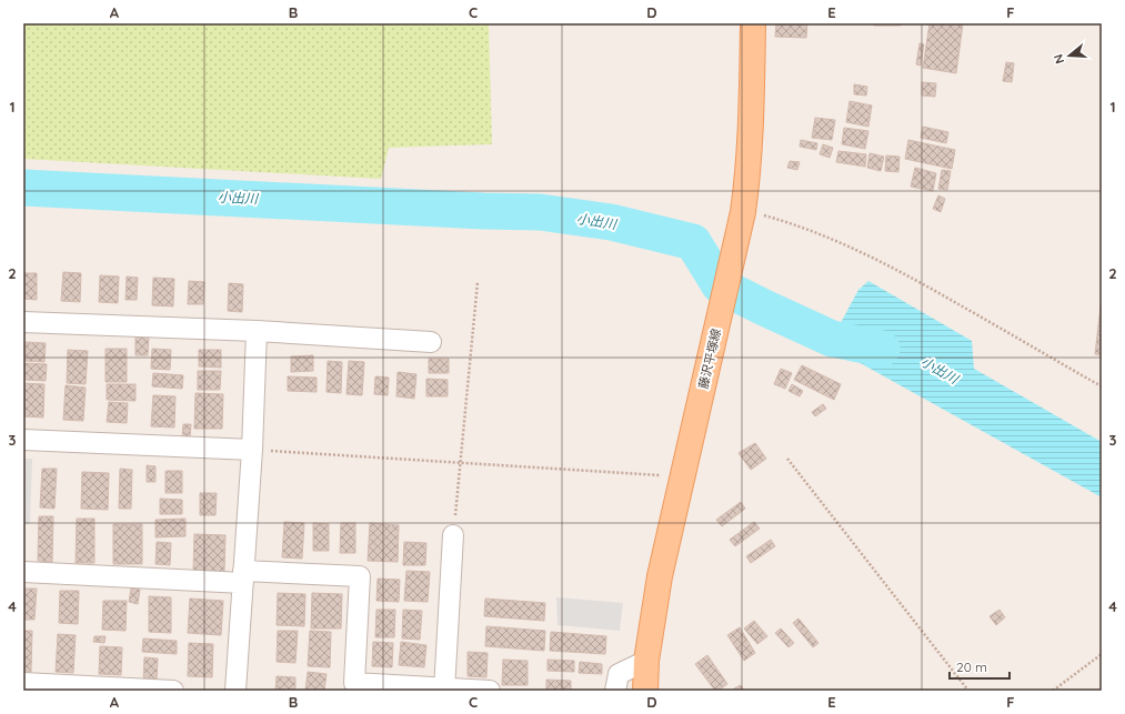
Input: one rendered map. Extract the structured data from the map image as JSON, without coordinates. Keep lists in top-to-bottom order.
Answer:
{
  "streets": {
    "main road": ["藤沢平塚線"]
  },
  "water": ["小出川"],
  "scale_bar": "20 m",
  "north": "left",
  "grid": {
    "columns": [
      "A",
      "B",
      "C",
      "D",
      "E",
      "F"
    ],
    "rows": [
      "1",
      "2",
      "3",
      "4"
    ]
  }
}
